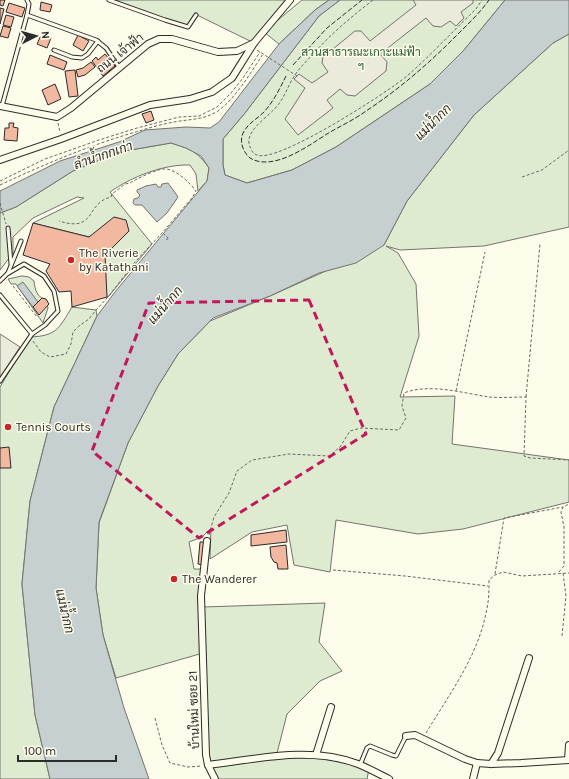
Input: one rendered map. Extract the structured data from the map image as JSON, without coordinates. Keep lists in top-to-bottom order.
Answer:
{
  "streets": {
    "street": ["ถนน เจ้าฟ้า", "บ้านใหม่ ซอย 21"]
  },
  "water": ["แม่น้ำกก", "ลำน้ำกกเก่า"],
  "parks": ["สวนสาธารณะเกาะแม่ฟ้า ฯ"],
  "places": ["The Riverie by Katathani", "Tennis Courts", "The Wanderer"],
  "scale_bar": "100 m",
  "north": "right"
}
